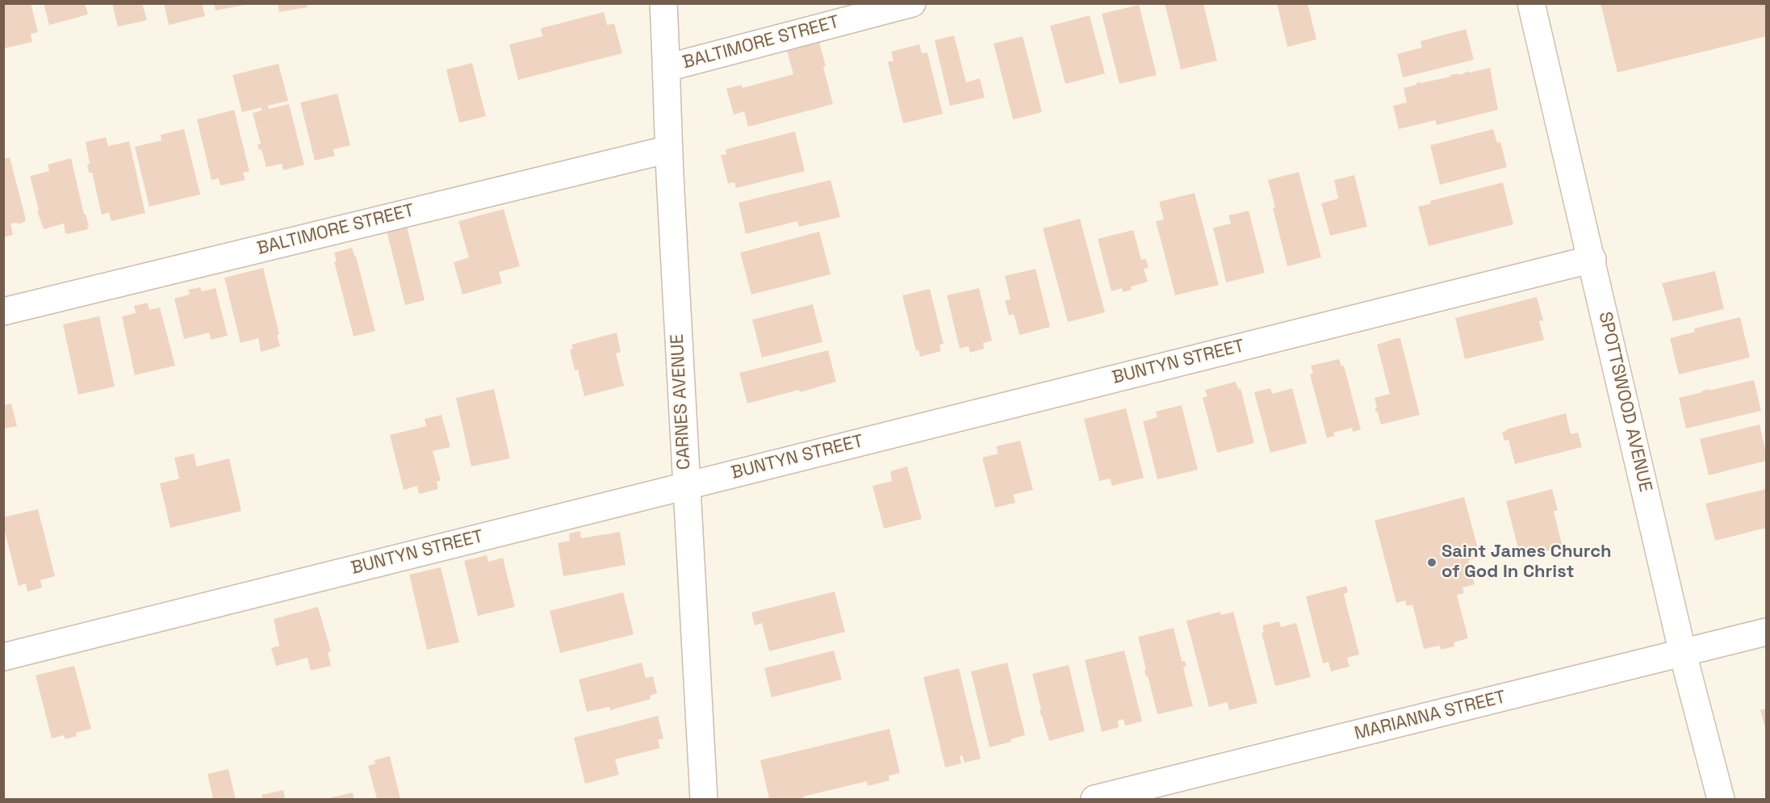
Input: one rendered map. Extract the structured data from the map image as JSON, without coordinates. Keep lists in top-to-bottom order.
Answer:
{
  "streets": {
    "street": [
      "BALTIMORE STREET",
      "BUNTYN STREET",
      "CARNES AVENUE",
      "SPOTTSWOOD AVENUE",
      "MARIANNA STREET"
    ]
  },
  "crossings": [
    ["BALTIMORE STREET", "CARNES AVENUE"],
    ["BUNTYN STREET", "CARNES AVENUE"],
    ["BUNTYN STREET", "SPOTTSWOOD AVENUE"],
    ["SPOTTSWOOD AVENUE", "MARIANNA STREET"]
  ],
  "places": ["Saint James Church of God In Christ"]
}
